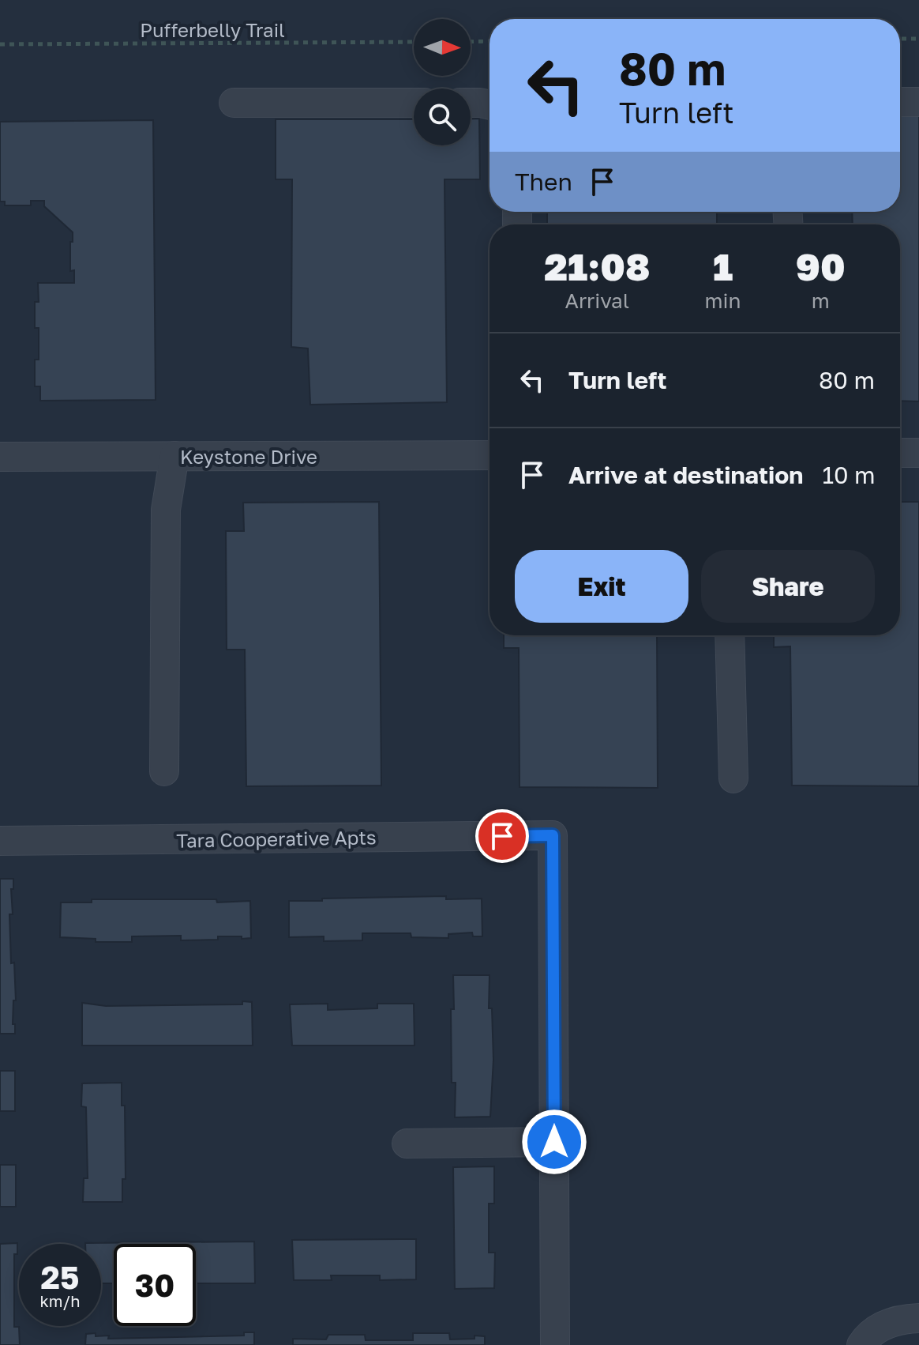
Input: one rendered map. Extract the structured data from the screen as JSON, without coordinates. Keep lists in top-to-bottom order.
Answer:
{
  "streets": {
    "street": ["Keystone Drive", "Tara Cooperative Apts"],
    "path": ["Pufferbelly Trail"]
  },
  "north": "right",
  "page": {
    "turn": ["80 m", "Turn left"],
    "then": "Then",
    "eta": [
      "21:08",
      "Arrival",
      "1",
      "min",
      "90",
      "m"
    ],
    "list": [
      {
        "name": "Turn left",
        "value": "80 m"
      },
      {
        "name": "Arrive at destination",
        "value": "10 m"
      }
    ],
    "buttons": ["Exit", "Share"],
    "speed": "25 km/h",
    "limit": "30"
  }
}
